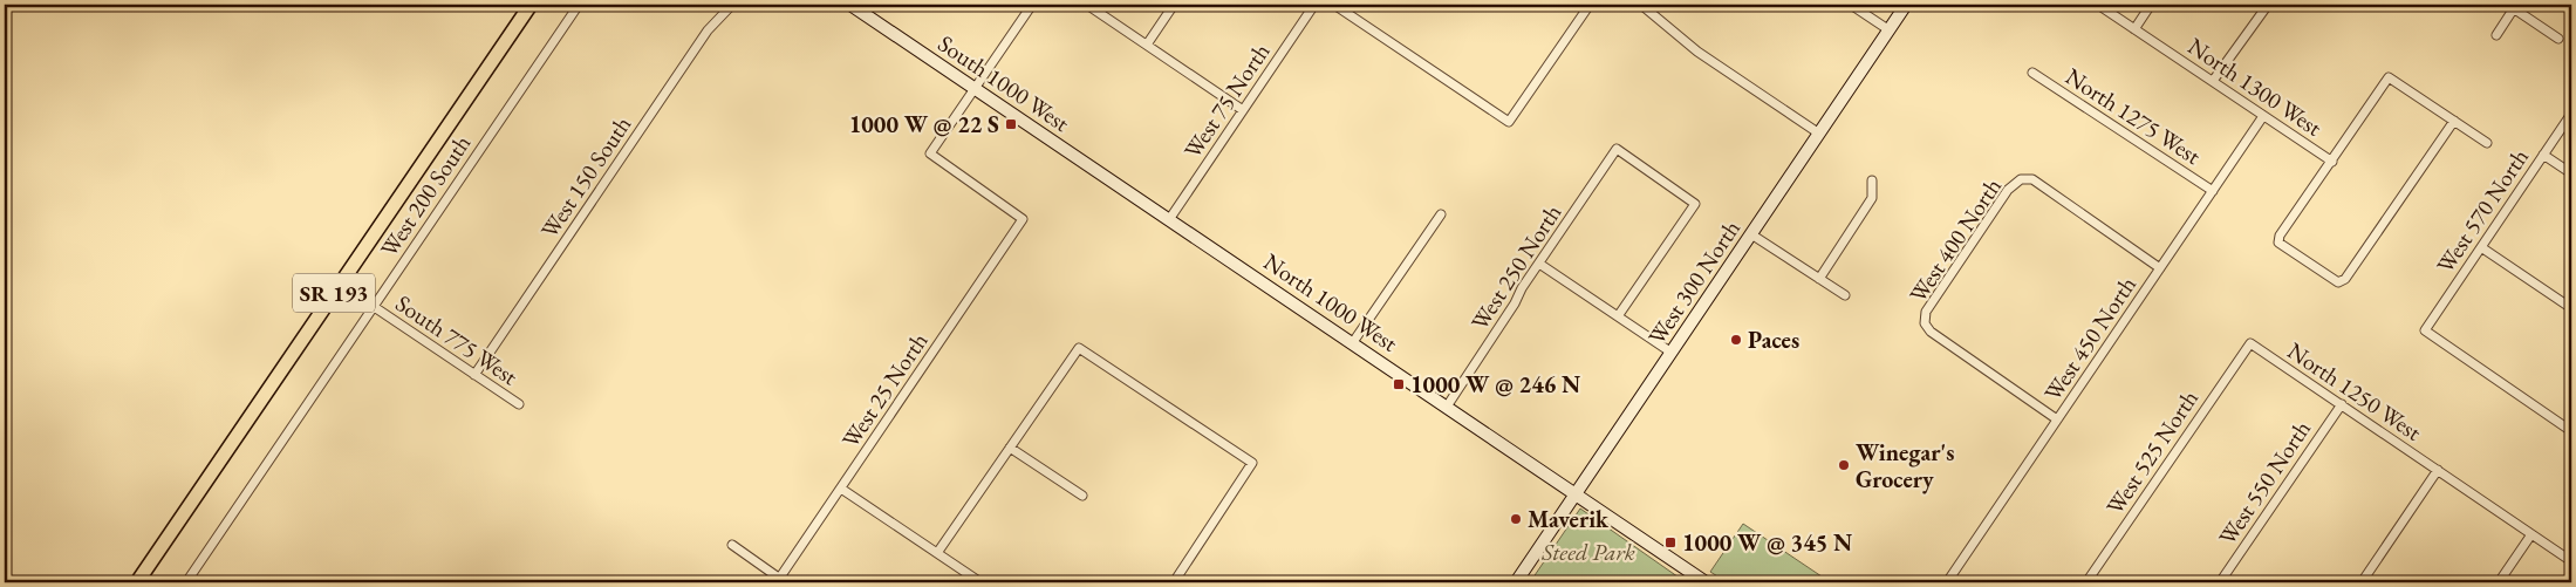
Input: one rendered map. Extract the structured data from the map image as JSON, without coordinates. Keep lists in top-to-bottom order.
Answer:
{
  "streets": {
    "main road": [
      "South 1000 West",
      "West 300 North",
      "SR 193",
      "North 1000 West"
    ],
    "street": [
      "North 1300 West",
      "West 75 North",
      "North 1275 West",
      "West 150 South",
      "West 200 South",
      "West 570 North",
      "West 400 North",
      "West 250 North",
      "West 450 North",
      "South 775 West",
      "West 25 North",
      "North 1250 West",
      "West 525 North",
      "West 550 North"
    ]
  },
  "crossings": [
    ["South 1000 West", "North 1000 West"],
    ["South 1000 West", "West 25 North"],
    ["North 1300 West", "West 450 North"],
    ["West 75 North", "North 1000 West"],
    ["North 1275 West", "West 450 North"],
    ["West 150 South", "South 775 West"],
    ["West 200 South", "South 775 West"],
    ["West 400 North", "West 450 North"],
    ["West 250 North", "North 1000 West"],
    ["West 300 North", "North 1000 West"],
    ["North 1250 West", "West 525 North"],
    ["North 1250 West", "West 550 North"]
  ],
  "parks": ["Steed Park"],
  "places": {
    "transit": ["1000 W @ 22 S", "1000 W @ 246 N", "1000 W @ 345 N"],
    "other": ["Paces", "Winegar's Grocery", "Maverik"]
  }
}
